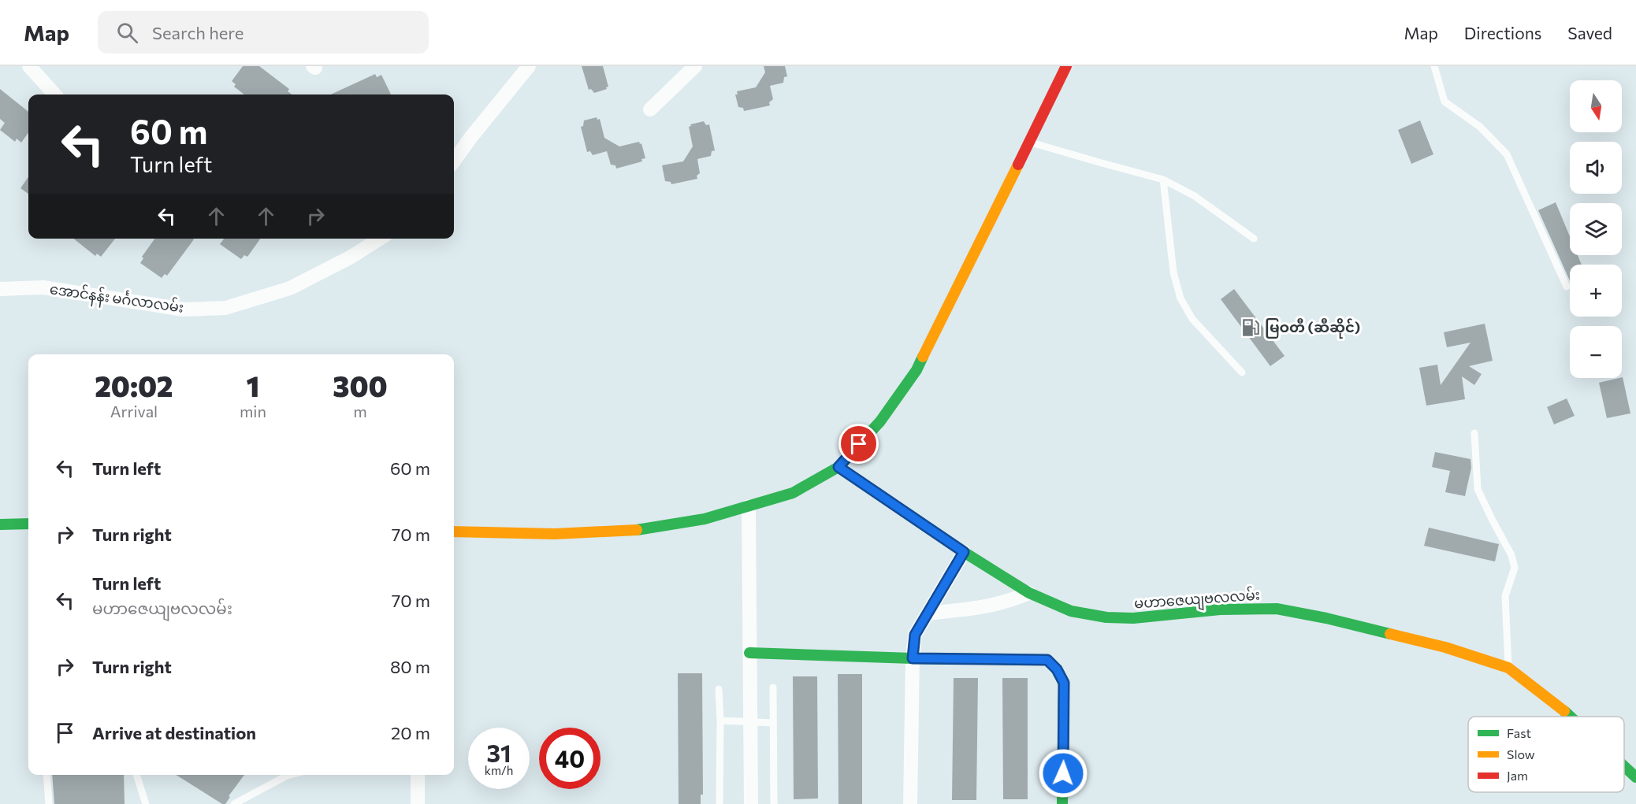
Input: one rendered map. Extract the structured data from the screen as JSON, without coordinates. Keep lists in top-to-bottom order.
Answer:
{
  "streets": {
    "main road": ["မဟာဇေယျဗလလမ်း"],
    "street": ["အောင်နန်း မင်္ဂလာလမ်း"]
  },
  "places": {
    "fuel station": ["မြဝတီ (ဆီဆိုင်)"]
  },
  "legend": ["Fast", "Slow", "Jam"],
  "north": "bottom",
  "page": {
    "header": "Map",
    "search": "Search here",
    "nav": ["Map", "Directions", "Saved"],
    "map_buttons": ["+", "−"],
    "turn": ["60 m", "Turn left"],
    "eta": [
      "20:02",
      "Arrival",
      "1",
      "min",
      "300",
      "m"
    ],
    "list": [
      {
        "name": "Turn left",
        "value": "60 m"
      },
      {
        "name": "Turn right",
        "value": "70 m"
      },
      {
        "name": "Turn left",
        "note": "မဟာဇေယျဗလလမ်း",
        "value": "70 m"
      },
      {
        "name": "Turn right",
        "value": "80 m"
      },
      {
        "name": "Arrive at destination",
        "value": "20 m"
      }
    ],
    "speed": "31 km/h",
    "limit": "40"
  }
}
